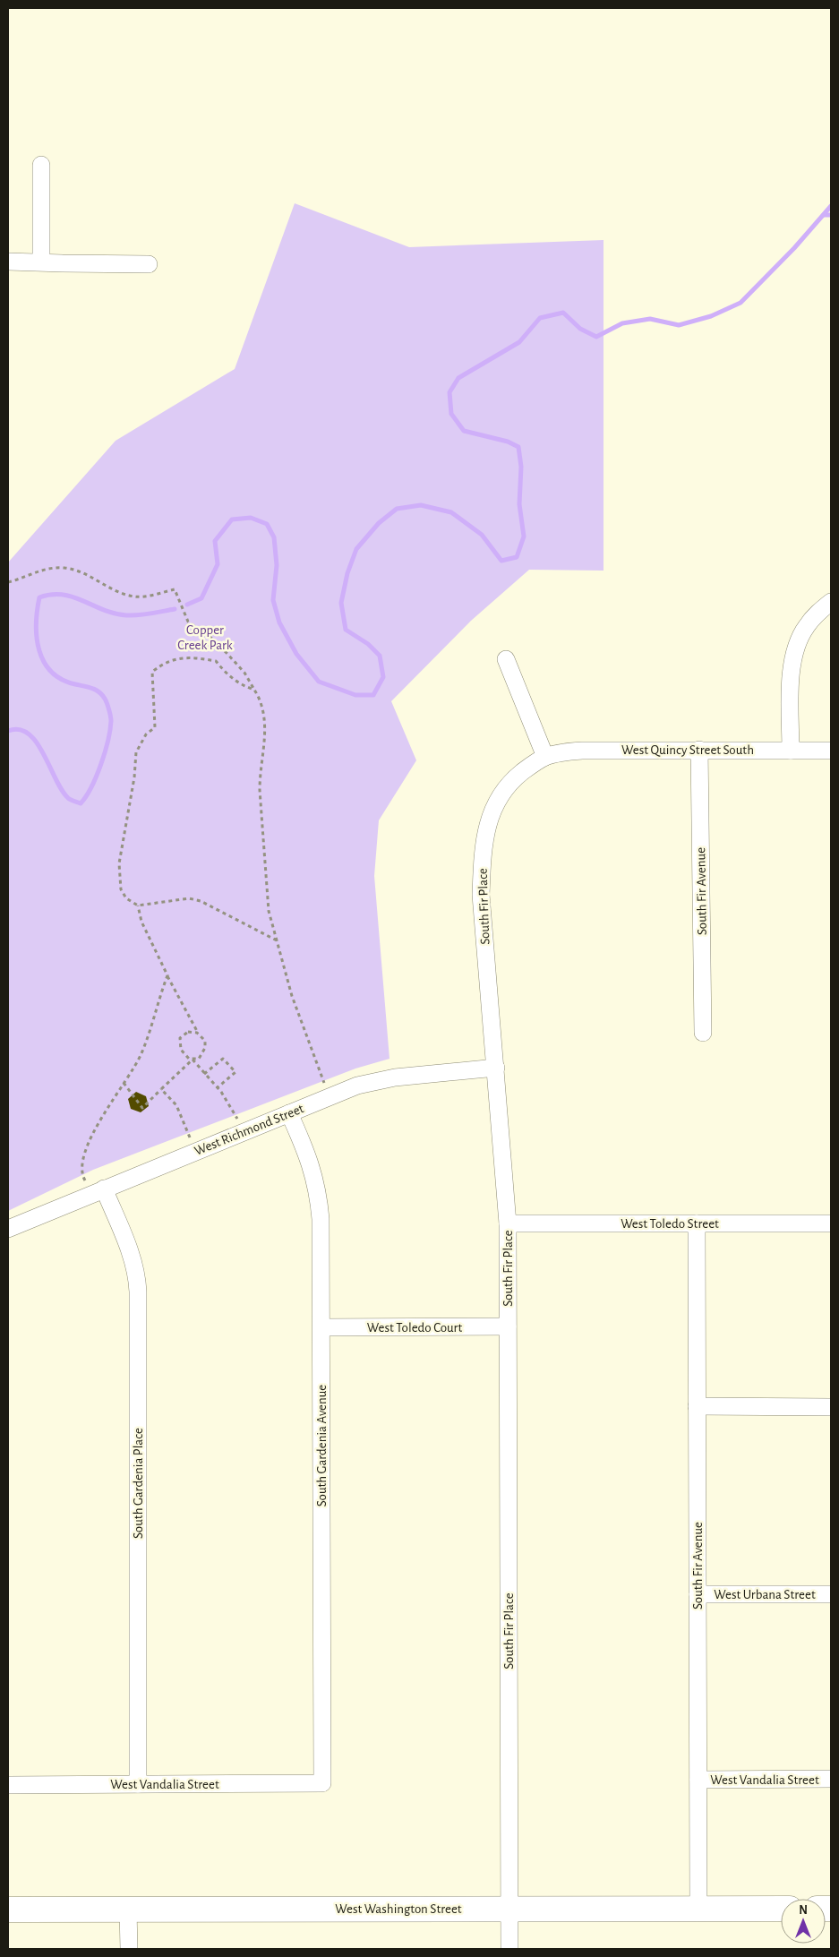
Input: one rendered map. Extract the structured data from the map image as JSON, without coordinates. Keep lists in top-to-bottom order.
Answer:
{
  "streets": {
    "main road": ["West Washington Street"],
    "street": [
      "West Quincy Street South",
      "South Fir Avenue",
      "South Fir Place",
      "West Richmond Street",
      "West Toledo Street",
      "West Toledo Court",
      "South Gardenia Avenue",
      "South Gardenia Place",
      "West Urbana Street",
      "West Vandalia Street"
    ]
  },
  "crossings": [
    ["West Quincy Street South", "South Fir Avenue"],
    ["West Quincy Street South", "South Fir Place"],
    ["South Fir Avenue", "West Toledo Street"],
    ["South Fir Avenue", "West Urbana Street"],
    ["South Fir Avenue", "West Vandalia Street"],
    ["South Fir Avenue", "West Washington Street"],
    ["South Fir Place", "West Richmond Street"],
    ["South Fir Place", "West Toledo Street"],
    ["South Fir Place", "West Toledo Court"],
    ["South Fir Place", "West Washington Street"],
    ["West Richmond Street", "South Gardenia Avenue"],
    ["West Richmond Street", "South Gardenia Place"],
    ["West Toledo Court", "South Gardenia Avenue"],
    ["South Gardenia Avenue", "West Vandalia Street"],
    ["South Gardenia Place", "West Vandalia Street"]
  ],
  "parks": ["Copper Creek Park"],
  "north": "top"
}
